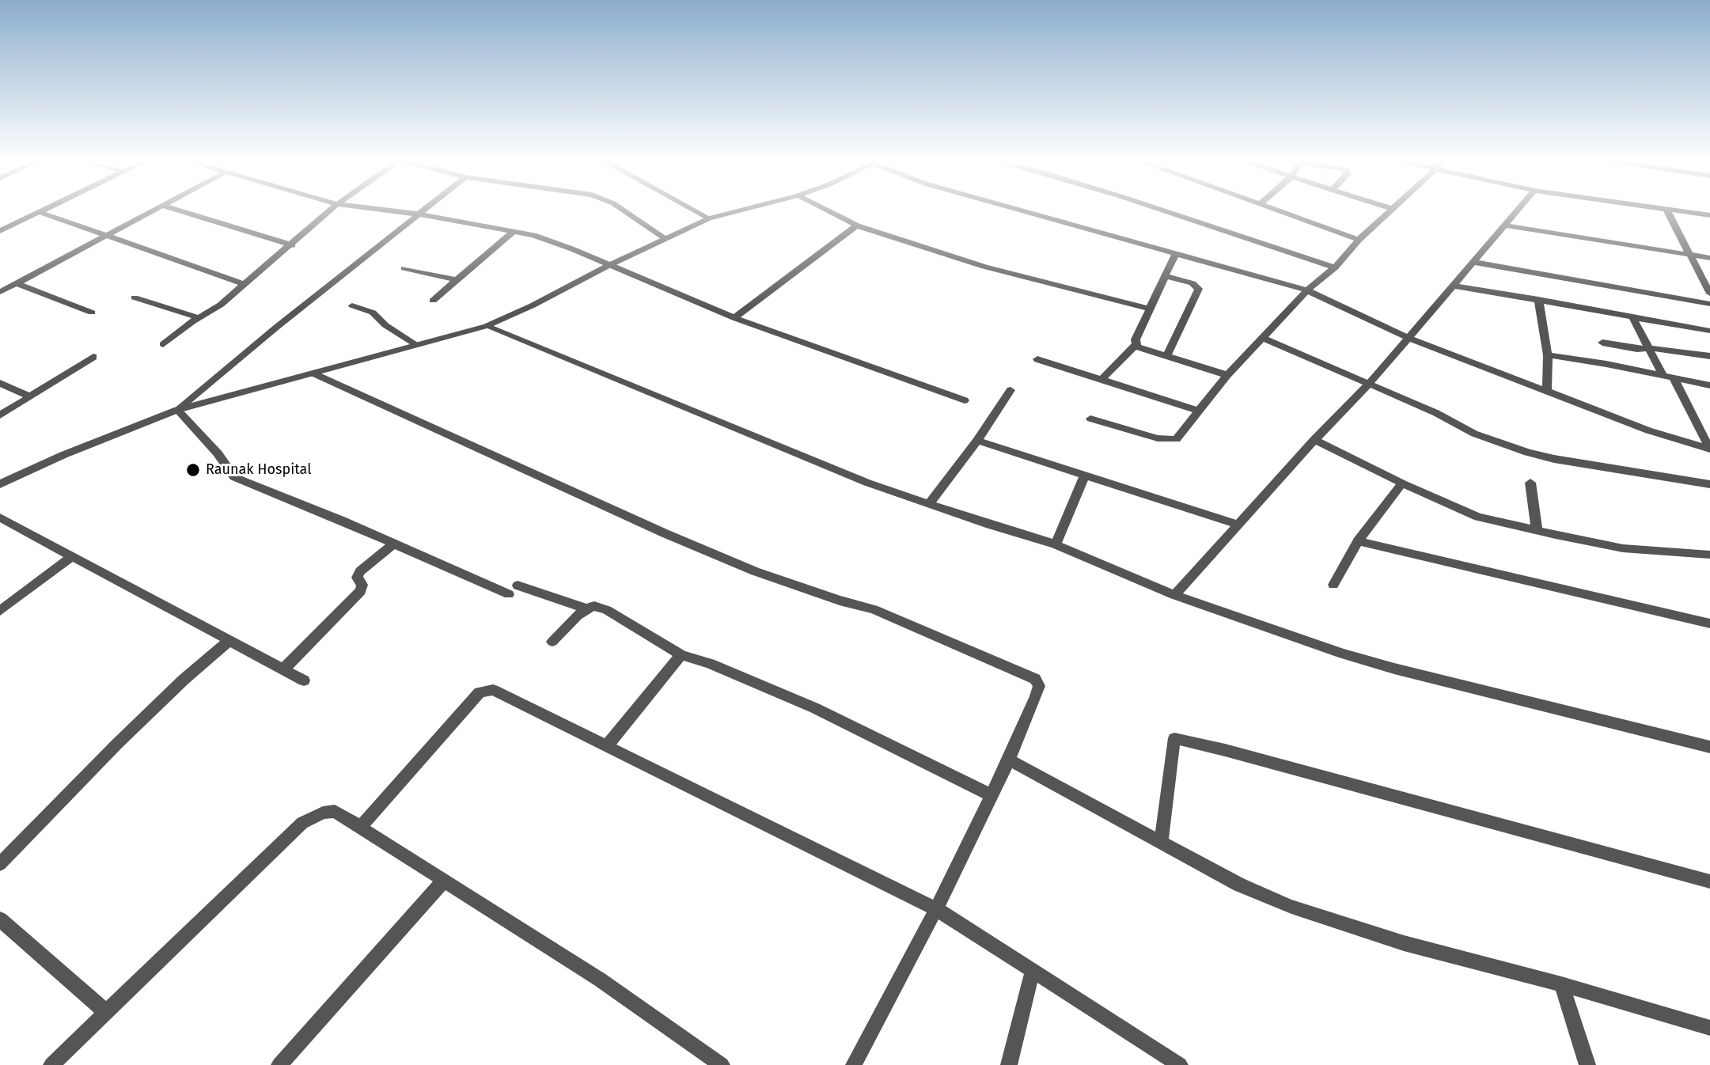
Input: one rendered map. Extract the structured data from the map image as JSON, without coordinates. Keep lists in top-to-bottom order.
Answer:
{
  "places": ["Raunak Hospital"]
}
